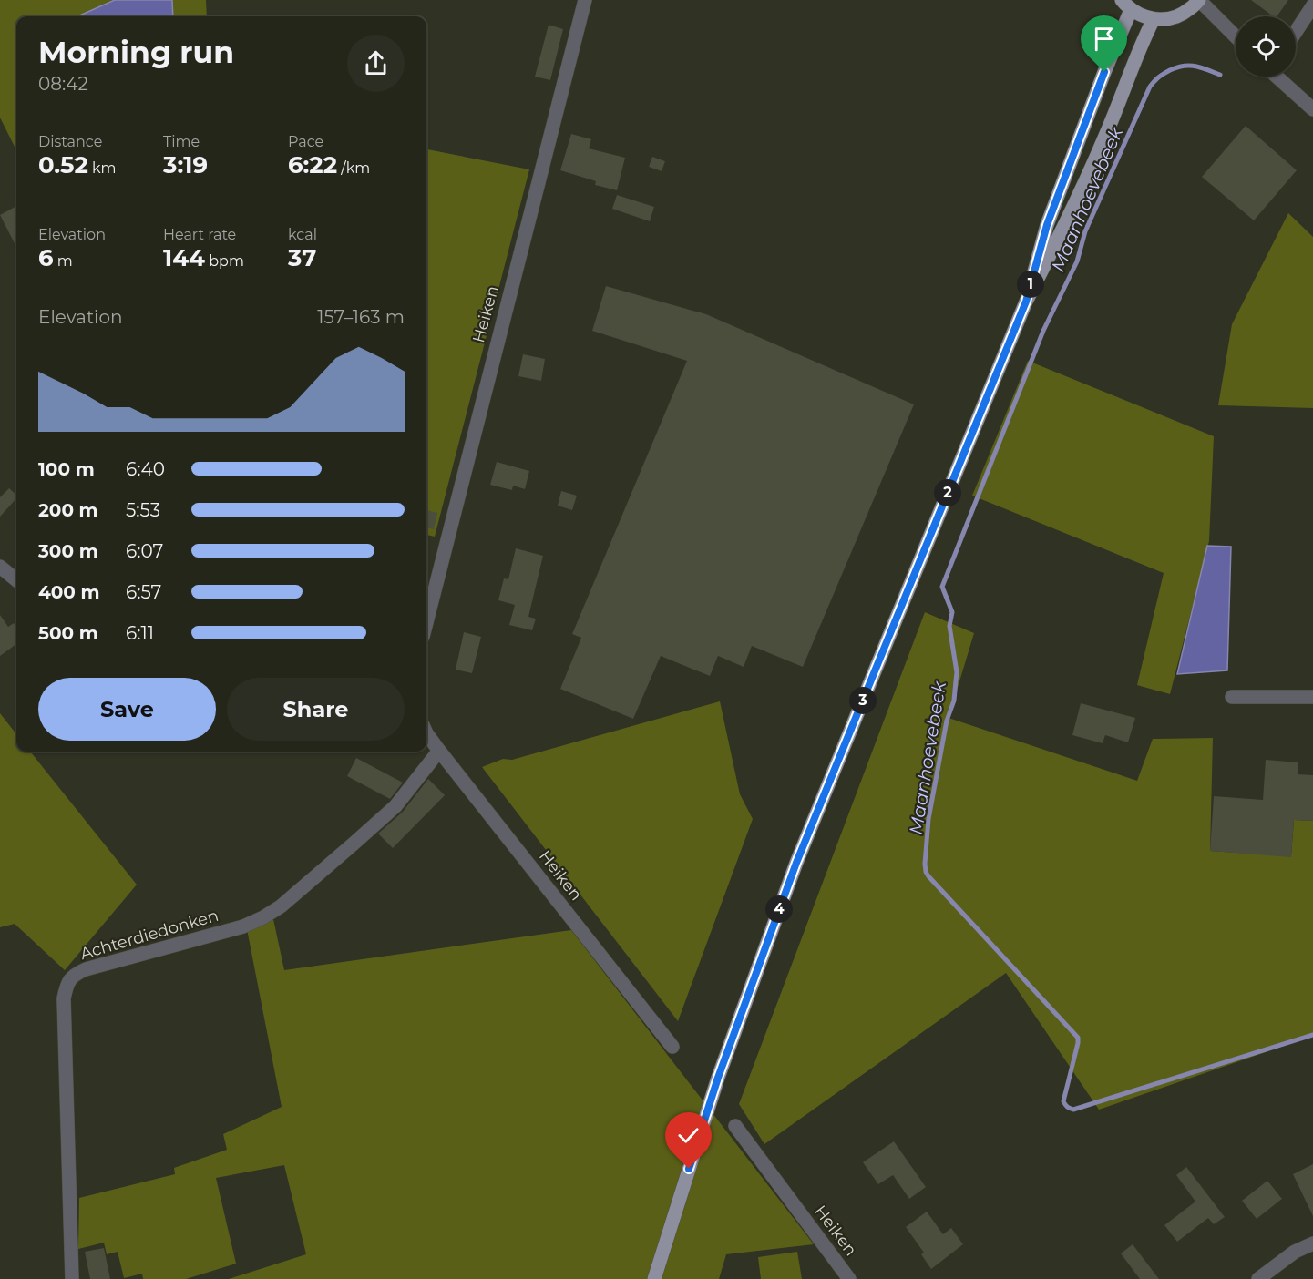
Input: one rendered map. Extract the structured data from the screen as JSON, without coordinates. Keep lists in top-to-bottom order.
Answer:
{
  "streets": {
    "street": ["Heiken", "Achterdiedonken"]
  },
  "crossings": [
    ["Heiken", "Achterdiedonken"]
  ],
  "water": ["Maanhoevebeek"],
  "page": {
    "heading": ["Morning run", "08:42"],
    "stats": [
      ["Distance", "0.52 km"],
      ["Time", "3:19"],
      ["Pace", "6:22 /km"],
      ["Elevation", "6 m"],
      ["Heart rate", "144 bpm"],
      ["kcal", "37"]
    ],
    "pins": [
      "1",
      "2",
      "3",
      "4"
    ],
    "chart": ["Elevation", "157–163 m"],
    "list": [
      {
        "name": "100 m",
        "note": "6:40"
      },
      {
        "name": "200 m",
        "note": "5:53"
      },
      {
        "name": "300 m",
        "note": "6:07"
      },
      {
        "name": "400 m",
        "note": "6:57"
      },
      {
        "name": "500 m",
        "note": "6:11"
      }
    ],
    "buttons": ["Save", "Share"]
  }
}
